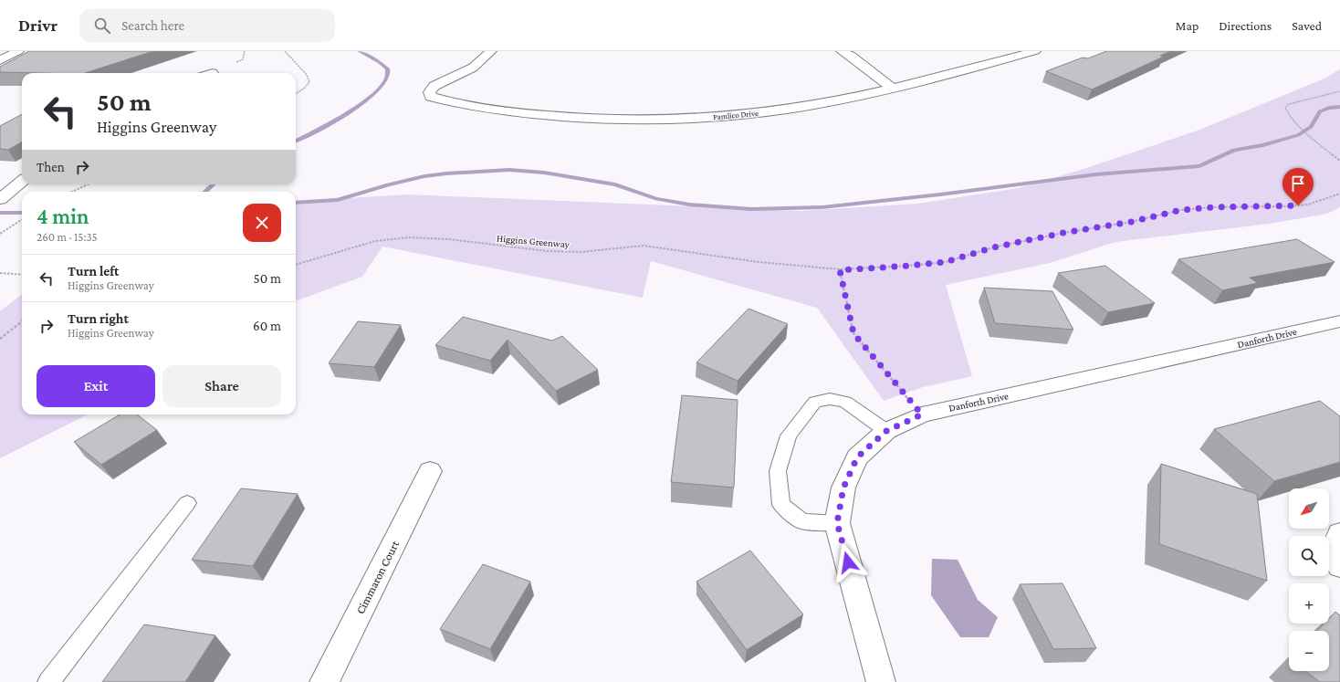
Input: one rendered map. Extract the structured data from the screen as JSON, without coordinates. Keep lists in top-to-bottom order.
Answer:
{
  "streets": {
    "street": ["Pamlico Drive", "Danforth Drive", "Cimmaron Court"],
    "path": ["Higgins Greenway"]
  },
  "north": "bottom left",
  "page": {
    "header": "Drivr",
    "search": "Search here",
    "nav": ["Map", "Directions", "Saved"],
    "turn": ["50 m", "Higgins Greenway"],
    "then": "Then",
    "heading": ["4 min", "260 m · 15:35"],
    "list": [
      {
        "name": "Turn left",
        "note": "Higgins Greenway",
        "value": "50 m"
      },
      {
        "name": "Turn right",
        "note": "Higgins Greenway",
        "value": "60 m"
      }
    ],
    "buttons": ["Exit", "Share"],
    "map_buttons": ["+", "−"]
  }
}
